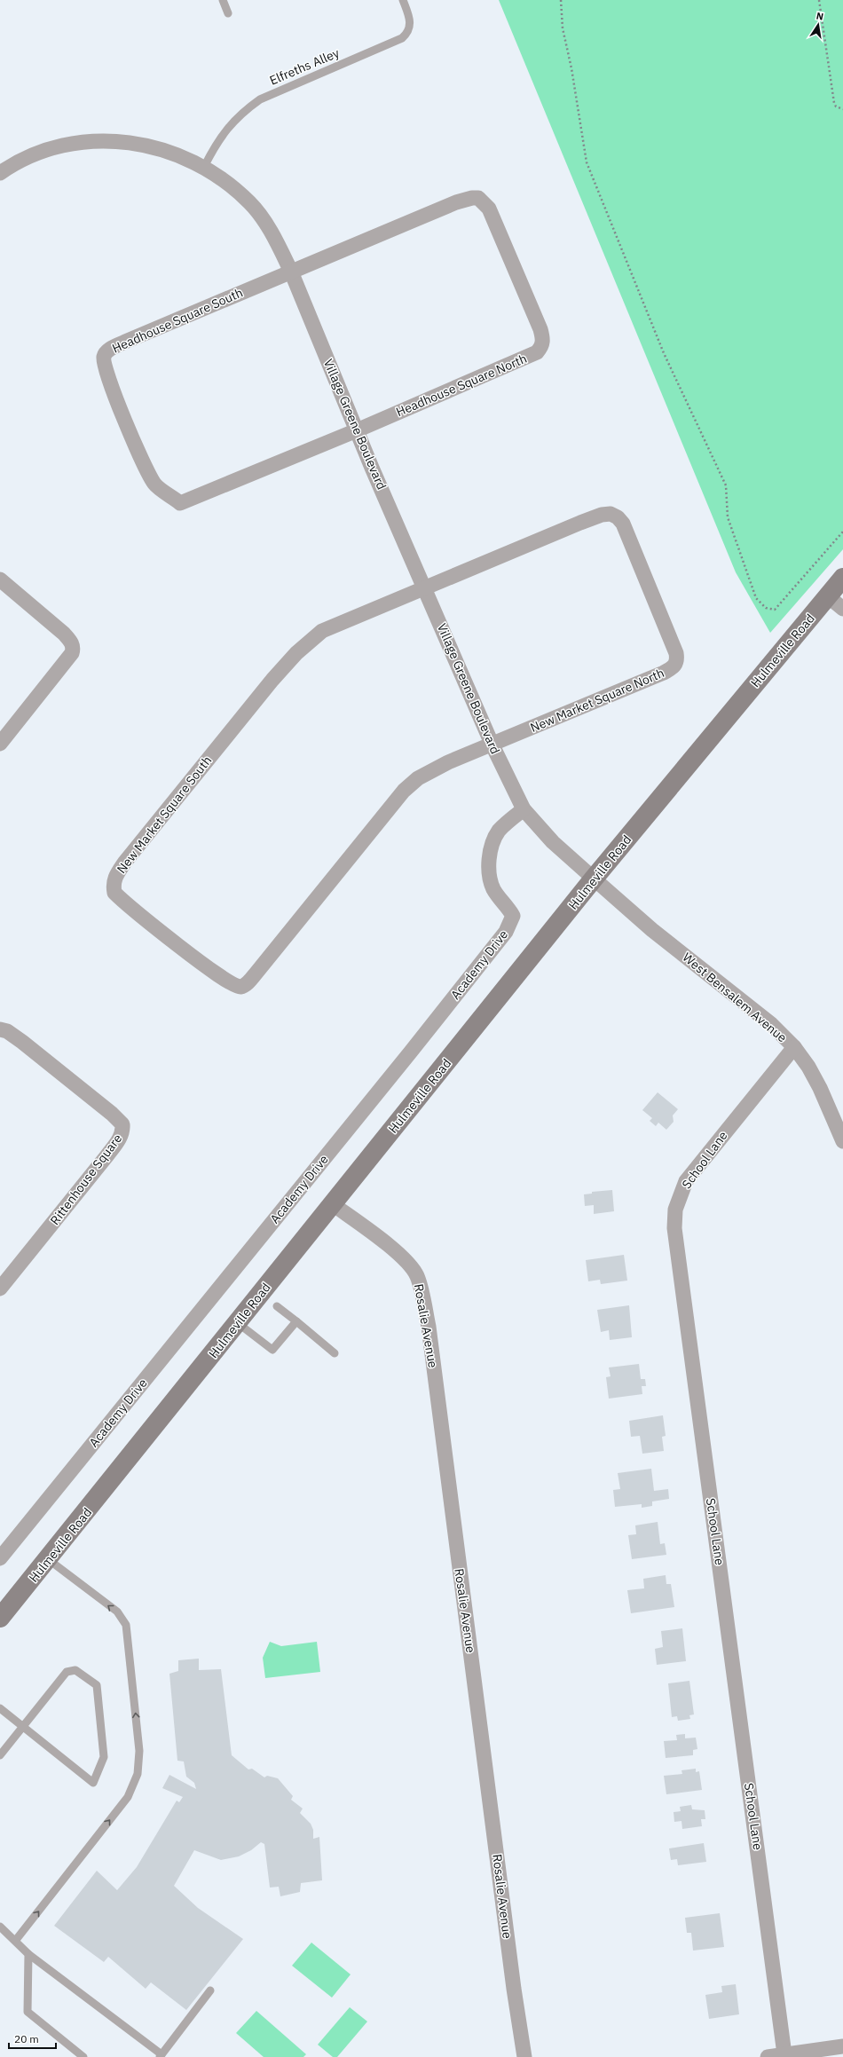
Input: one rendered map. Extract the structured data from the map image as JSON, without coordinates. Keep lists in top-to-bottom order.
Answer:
{
  "streets": {
    "main road": ["Hulmeville Road"],
    "street": [
      "Headhouse Square South",
      "Headhouse Square North",
      "Village Greene Boulevard",
      "New Market Square North",
      "New Market Square South",
      "Academy Drive",
      "West Bensalem Avenue",
      "School Lane",
      "Rittenhouse Square",
      "Rosalie Avenue"
    ],
    "lane": ["Elfreths Alley"]
  },
  "crossings": [
    ["Elfreths Alley", "Village Greene Boulevard"],
    ["Headhouse Square South", "Headhouse Square North"],
    ["Headhouse Square South", "Village Greene Boulevard"],
    ["Headhouse Square North", "Village Greene Boulevard"],
    ["Village Greene Boulevard", "Hulmeville Road"],
    ["Village Greene Boulevard", "New Market Square North"],
    ["Village Greene Boulevard", "New Market Square South"],
    ["Village Greene Boulevard", "Academy Drive"],
    ["Village Greene Boulevard", "West Bensalem Avenue"],
    ["Hulmeville Road", "West Bensalem Avenue"],
    ["Hulmeville Road", "Rosalie Avenue"],
    ["New Market Square North", "New Market Square South"],
    ["West Bensalem Avenue", "School Lane"]
  ],
  "scale_bar": "20 m",
  "north": "top"
}
